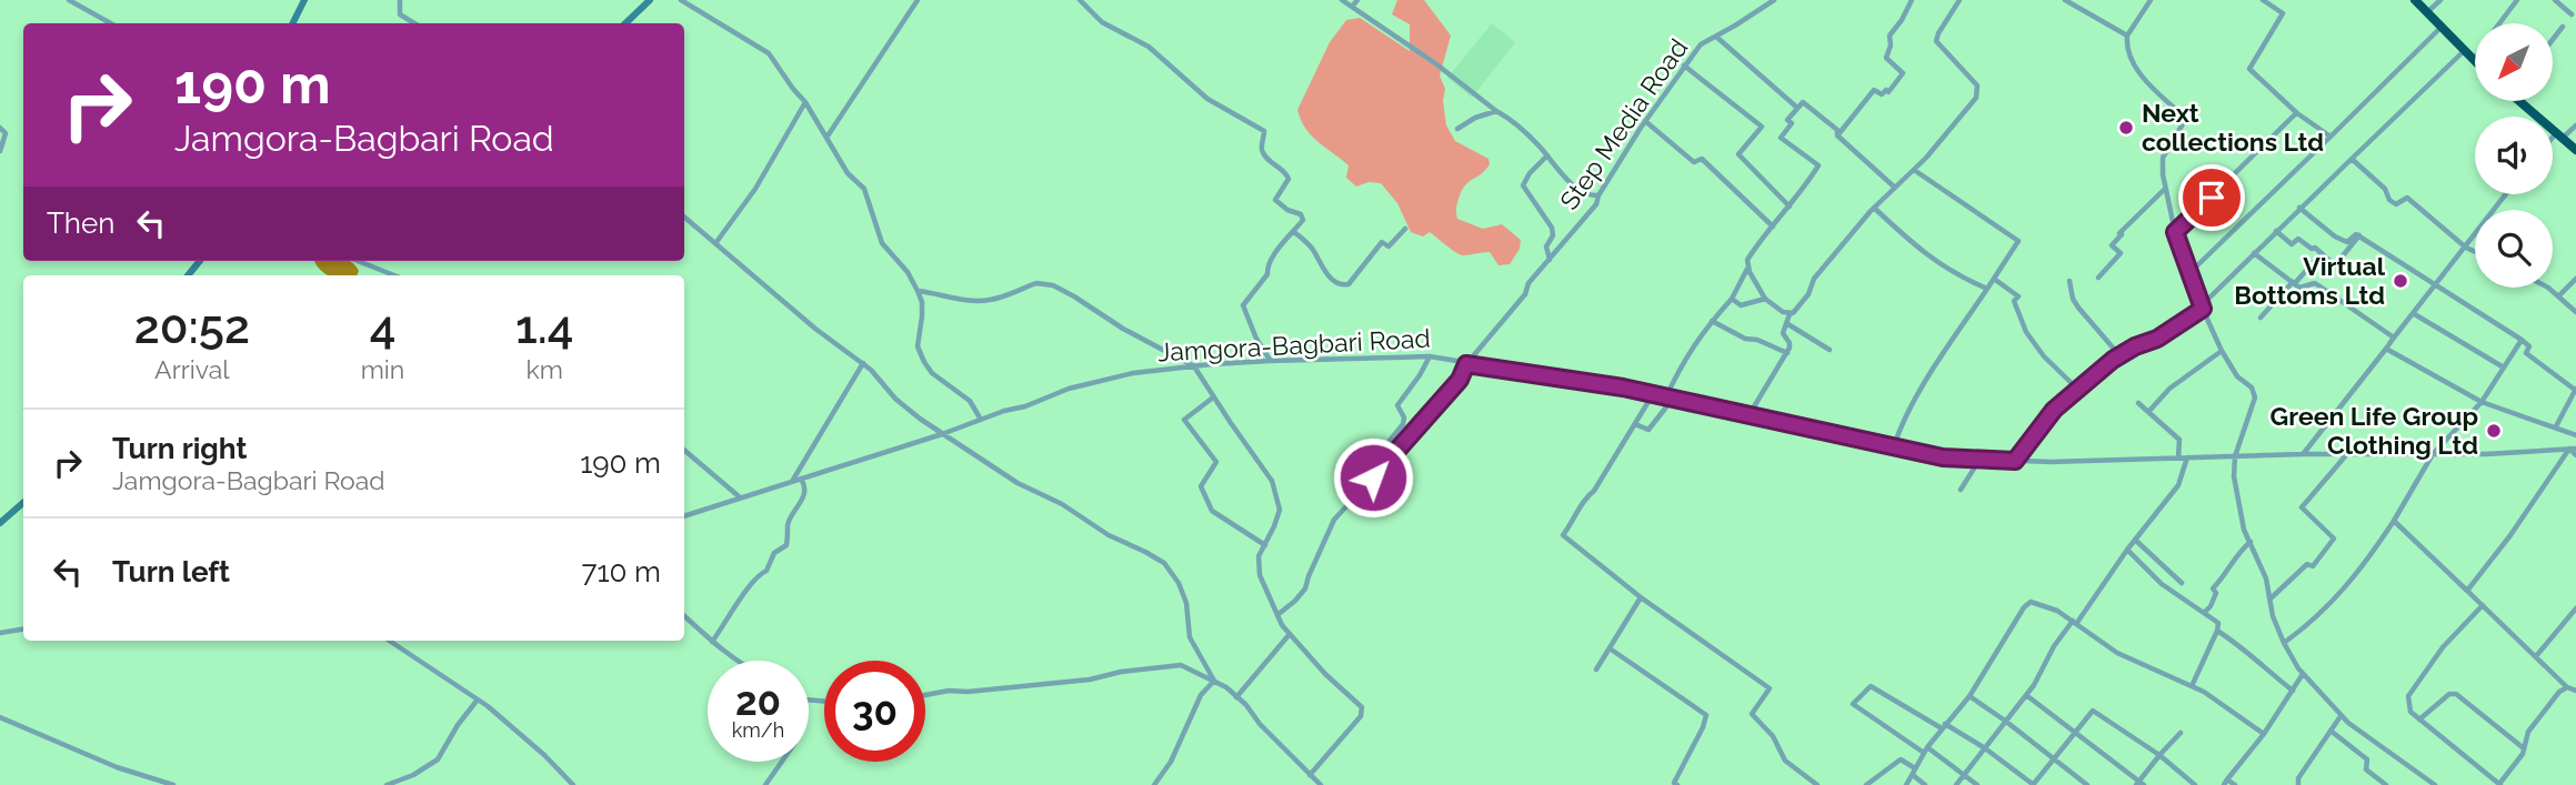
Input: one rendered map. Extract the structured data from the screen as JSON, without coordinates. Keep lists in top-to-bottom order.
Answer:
{
  "streets": {
    "street": ["Step Media Road", "Jamgora-Bagbari Road"]
  },
  "crossings": [
    ["Step Media Road", "Jamgora-Bagbari Road"]
  ],
  "places": ["Next collections Ltd", "Virtual Bottoms Ltd", "Green Life Group Clothing Ltd"],
  "north": "bottom left",
  "page": {
    "turn": ["190 m", "Jamgora-Bagbari Road"],
    "then": "Then",
    "eta": [
      "20:52",
      "Arrival",
      "4",
      "min",
      "1.4",
      "km"
    ],
    "list": [
      {
        "name": "Turn right",
        "note": "Jamgora-Bagbari Road",
        "value": "190 m"
      },
      {
        "name": "Turn left",
        "value": "710 m"
      }
    ],
    "speed": "20 km/h",
    "limit": "30"
  }
}
